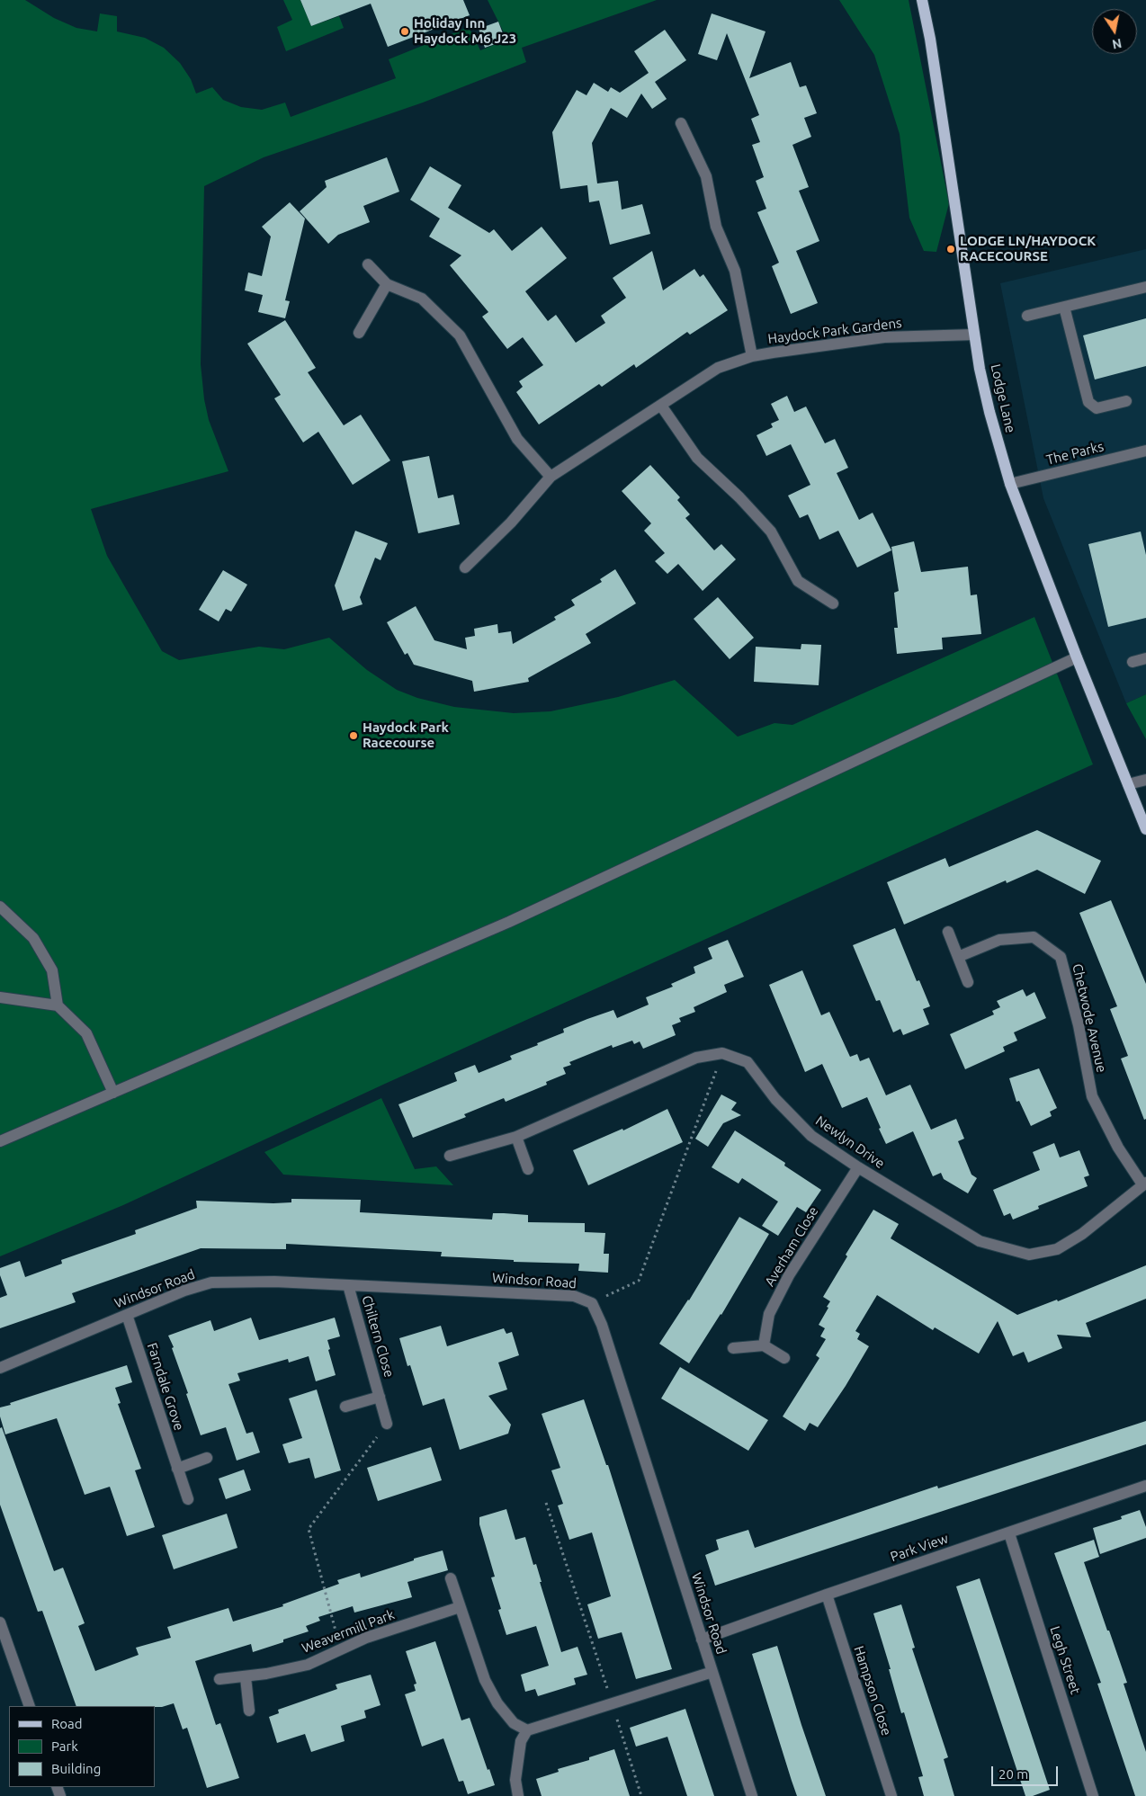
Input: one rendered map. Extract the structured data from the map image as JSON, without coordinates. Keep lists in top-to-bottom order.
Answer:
{
  "streets": {
    "main road": ["Lodge Lane"],
    "street": [
      "Haydock Park Gardens",
      "The Parks",
      "Chetwode Avenue",
      "Newlyn Drive",
      "Averham Close",
      "Windsor Road",
      "Chiltern Close",
      "Farndale Grove",
      "Park View",
      "Weavermill Park",
      "Legh Street",
      "Hampson Close"
    ]
  },
  "crossings": [
    ["Haydock Park Gardens", "Lodge Lane"],
    ["Lodge Lane", "The Parks"],
    ["Chetwode Avenue", "Newlyn Drive"],
    ["Newlyn Drive", "Averham Close"],
    ["Windsor Road", "Chiltern Close"],
    ["Windsor Road", "Farndale Grove"],
    ["Windsor Road", "Park View"],
    ["Park View", "Legh Street"],
    ["Park View", "Hampson Close"]
  ],
  "places": ["Holiday Inn Haydock M6 J23", "LODGE LN/HAYDOCK RACECOURSE", "Haydock Park Racecourse"],
  "legend": ["Road", "Park", "Building"],
  "scale_bar": "20 m",
  "north": "bottom"
}
